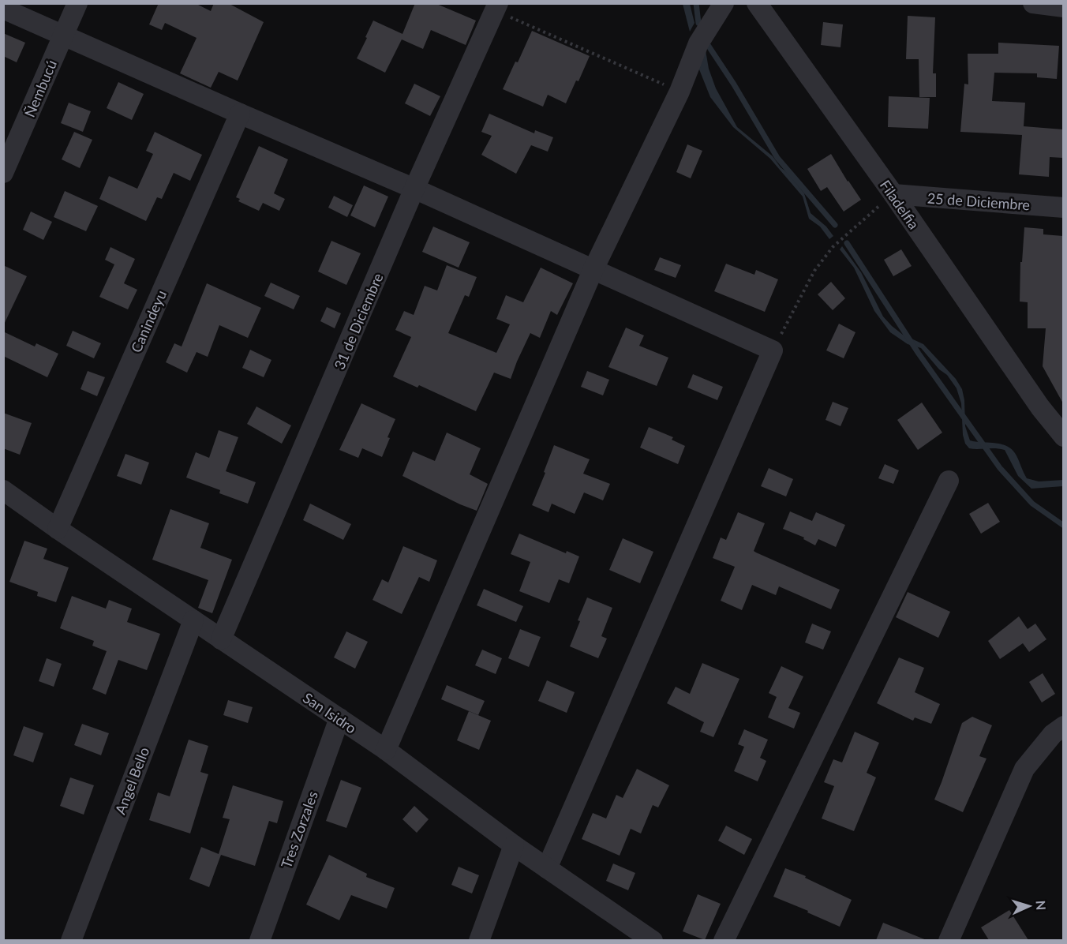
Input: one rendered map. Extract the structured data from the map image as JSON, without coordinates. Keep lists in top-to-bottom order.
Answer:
{
  "streets": {
    "street": [
      "Ñembucú",
      "25 de Diciembre",
      "Filadelfia",
      "Canindeyu",
      "31 de Diciembre",
      "San Isidro",
      "Angel Bello",
      "Tres Zorzales"
    ]
  },
  "crossings": [
    ["25 de Diciembre", "Filadelfia"],
    ["Canindeyu", "San Isidro"],
    ["31 de Diciembre", "San Isidro"],
    ["San Isidro", "Angel Bello"],
    ["San Isidro", "Tres Zorzales"]
  ],
  "north": "right"
}
